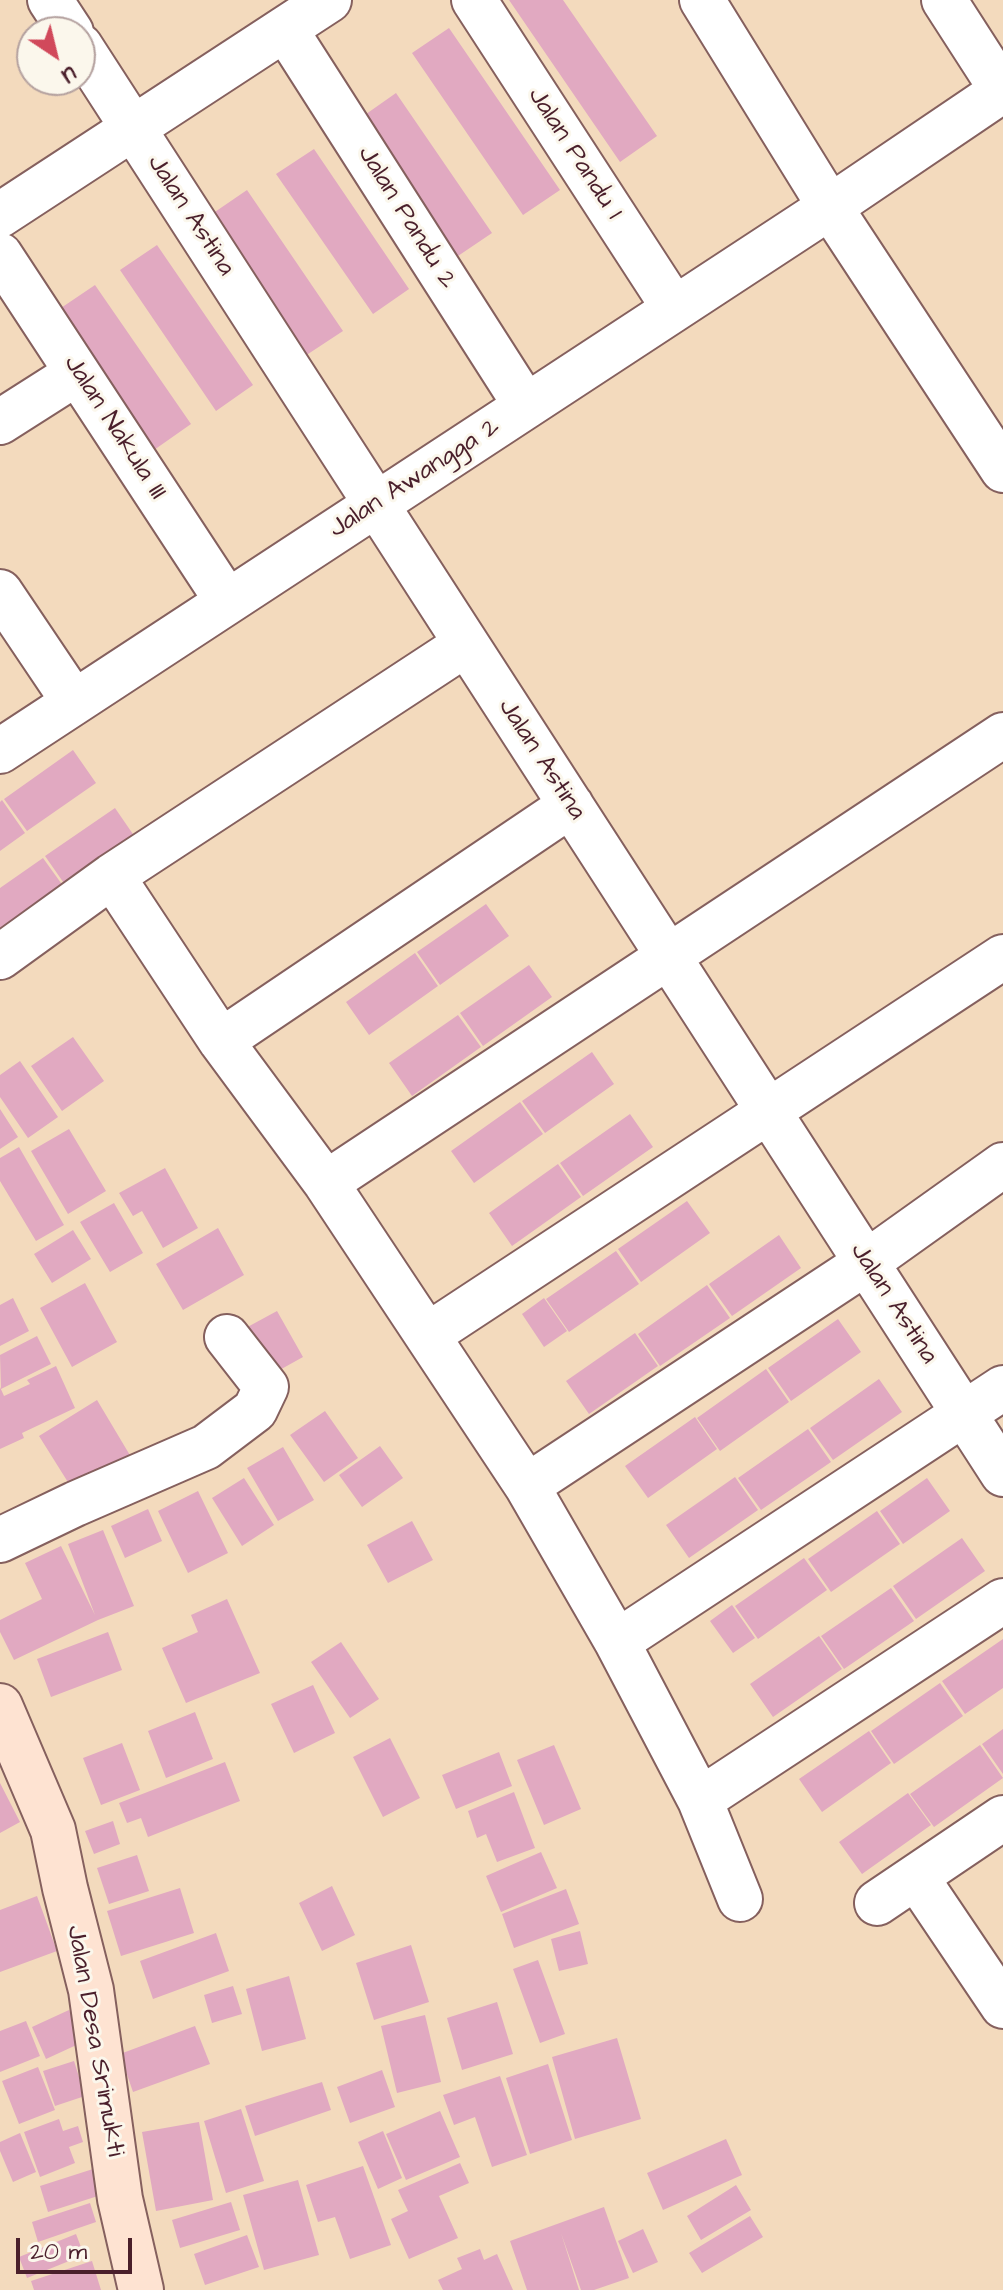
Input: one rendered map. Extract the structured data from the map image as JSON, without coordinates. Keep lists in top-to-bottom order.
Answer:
{
  "streets": {
    "street": [
      "Jalan Pandu 1",
      "Jalan Astina",
      "Jalan Pandu 2",
      "Jalan Nakula III",
      "Jalan Awangga 2",
      "Jalan Desa Srimukti"
    ]
  },
  "crossings": [
    ["Jalan Pandu 1", "Jalan Awangga 2"],
    ["Jalan Astina", "Jalan Awangga 2"],
    ["Jalan Pandu 2", "Jalan Awangga 2"],
    ["Jalan Nakula III", "Jalan Awangga 2"]
  ],
  "scale_bar": "20 m",
  "north": "bottom right"
}
